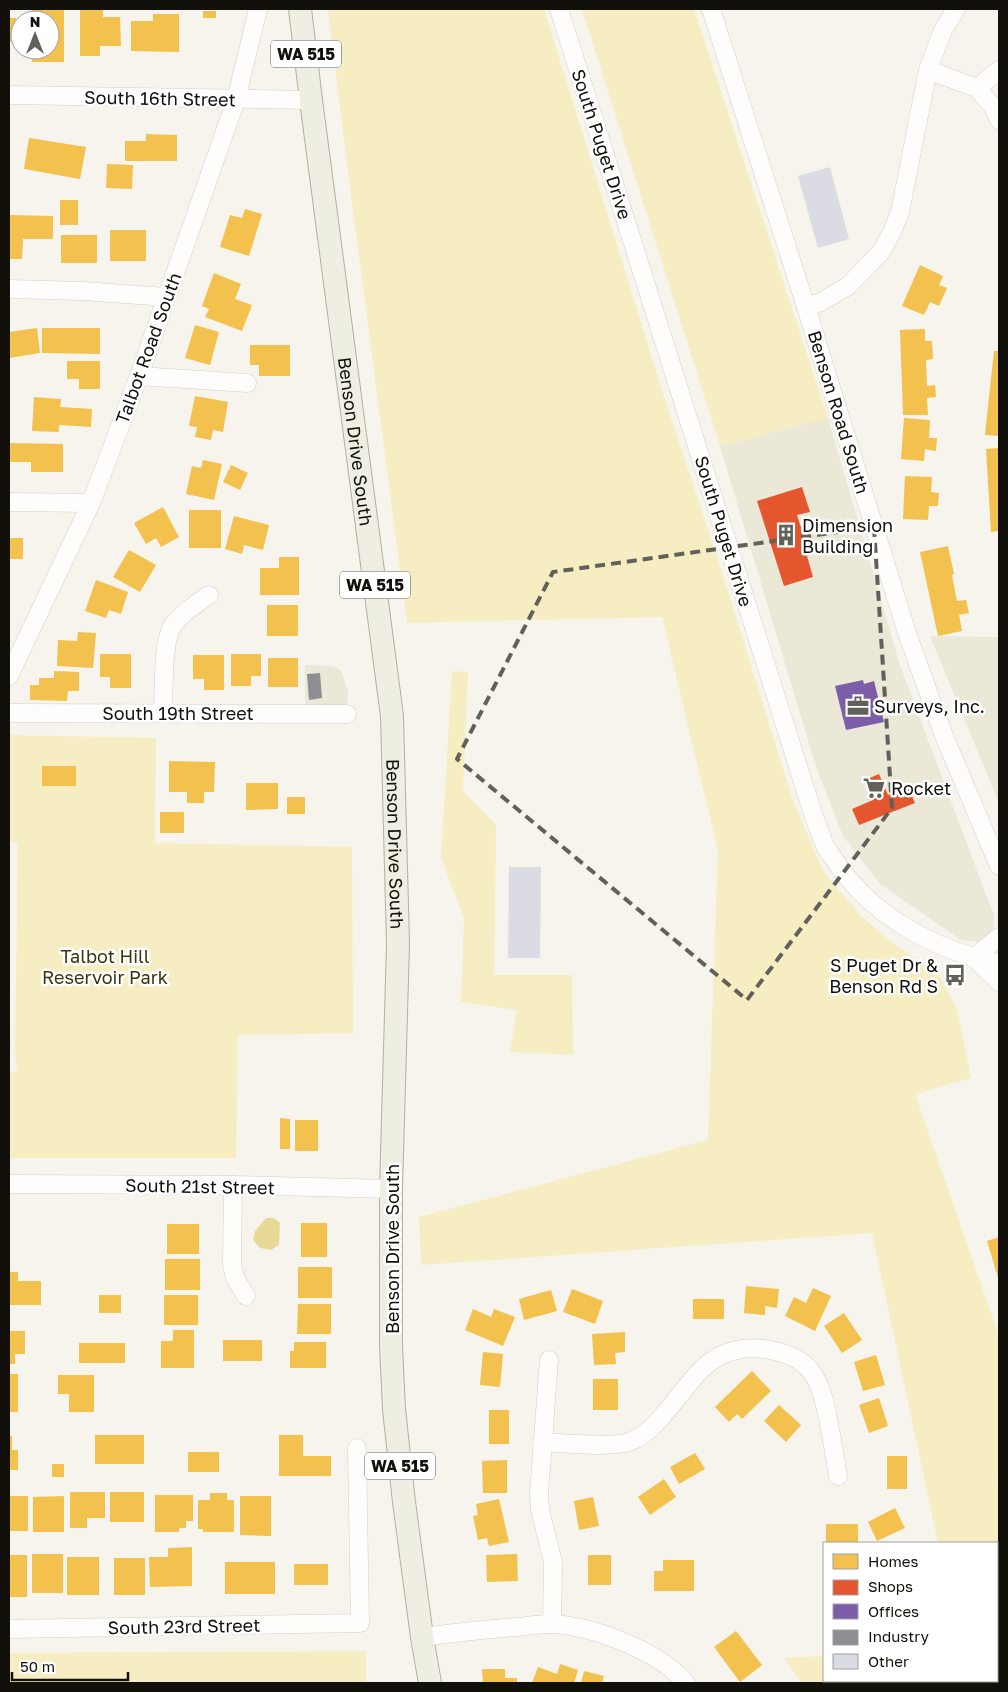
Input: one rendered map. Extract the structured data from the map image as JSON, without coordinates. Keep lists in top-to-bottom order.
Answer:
{
  "streets": {
    "main road": ["WA 515", "Benson Drive South"],
    "street": [
      "South 16th Street",
      "South Puget Drive",
      "Talbot Road South",
      "Benson Road South",
      "South 19th Street",
      "South 21st Street",
      "South 23rd Street"
    ]
  },
  "crossings": [
    ["South 16th Street", "Talbot Road South"],
    ["South 16th Street", "Benson Drive South"],
    ["Benson Drive South", "South 21st Street"]
  ],
  "parks": ["Talbot Hill Reservoir Park"],
  "places": {
    "building": ["Dimension Building"],
    "office": ["Surveys, Inc."],
    "supermarket": ["Rocket"],
    "bus stop": ["S Puget Dr & Benson Rd S"]
  },
  "legend": [
    "Homes",
    "Shops",
    "Offices",
    "Industry",
    "Other"
  ],
  "scale_bar": "50 m",
  "north": "top"
}
